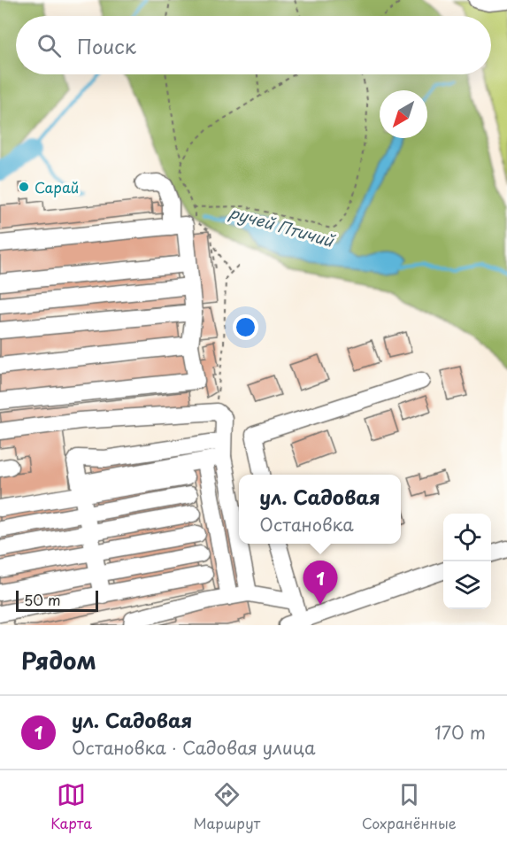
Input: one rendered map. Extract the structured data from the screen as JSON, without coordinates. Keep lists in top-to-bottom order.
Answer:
{
  "water": ["ручей Птичий"],
  "places": ["Сарай"],
  "scale_bar": "50 m",
  "north": "bottom left",
  "page": {
    "search": "Поиск",
    "popup": ["ул. Садовая", "Остановка"],
    "pins": "1",
    "scale": "50 m",
    "heading": "Рядом",
    "list": [
      {
        "mark": "1",
        "name": "ул. Садовая",
        "note": "Остановка · Садовая улица",
        "value": "170 m"
      }
    ],
    "nav": ["Карта", "Маршрут", "Сохранённые"]
  }
}
